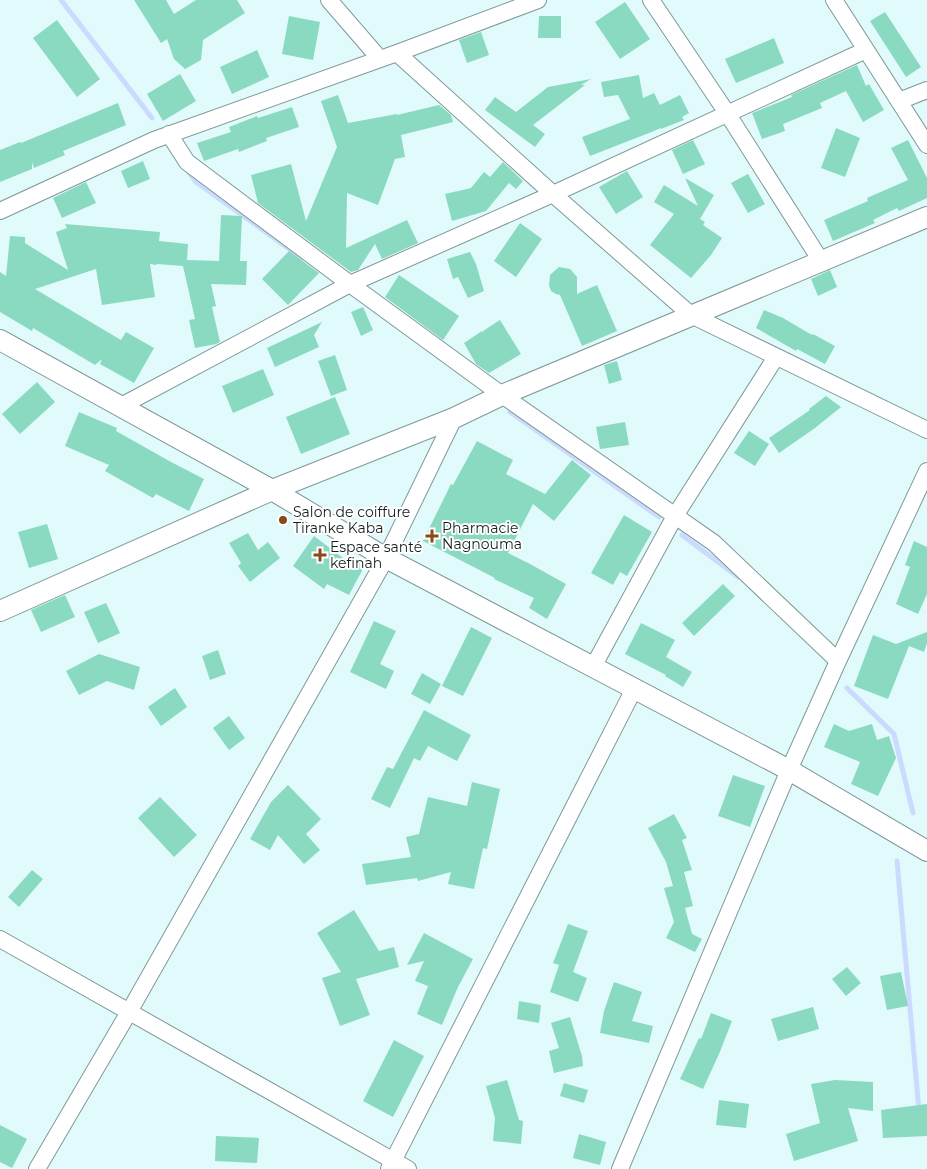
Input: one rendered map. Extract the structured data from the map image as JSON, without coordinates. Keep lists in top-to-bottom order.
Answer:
{
  "places": {
    "other": ["Salon de coiffure Tiranke Kaba"],
    "health": ["Pharmacie Nagnouma", "Espace santé kefinah"]
  }
}
